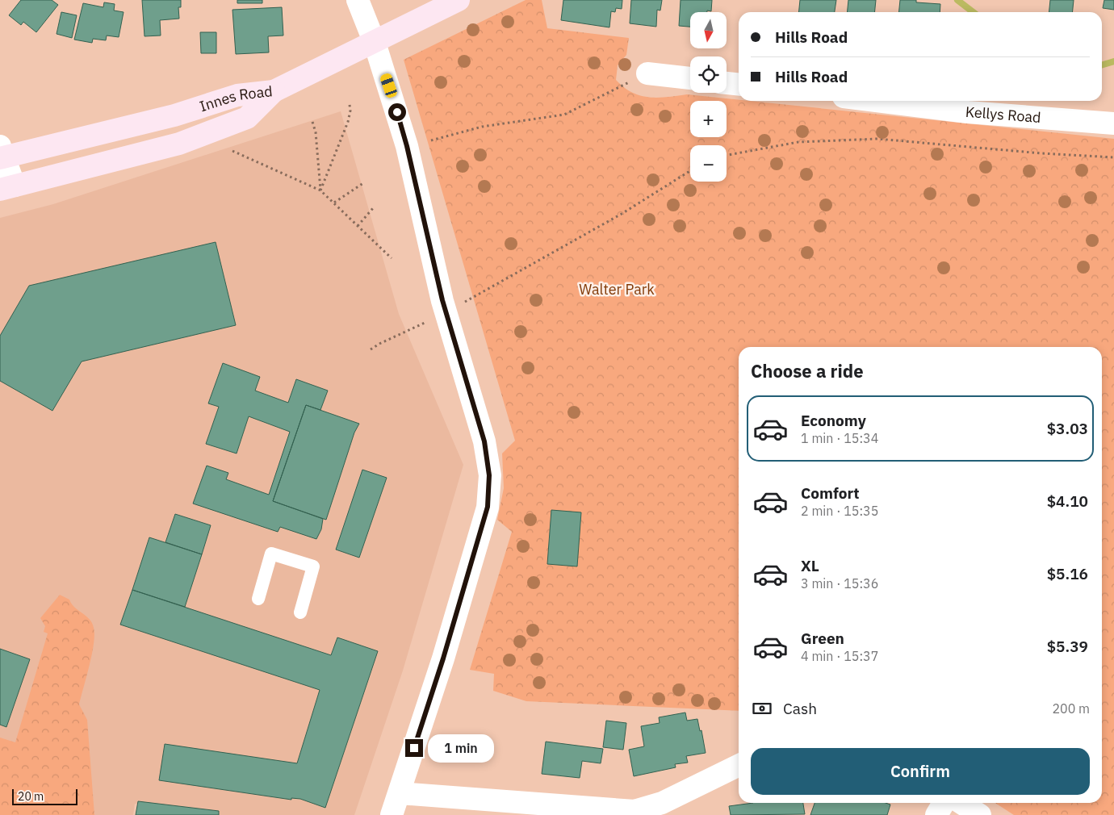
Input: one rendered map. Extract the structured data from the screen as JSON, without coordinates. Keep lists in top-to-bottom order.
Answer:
{
  "streets": {
    "main road": ["Innes Road"],
    "street": ["Kellys Road"]
  },
  "parks": ["Walter Park"],
  "scale_bar": "20 m",
  "north": "bottom",
  "page": {
    "map_buttons": ["+", "−"],
    "banner": ["Hills Road", "Hills Road"],
    "heading": "Choose a ride",
    "list": [
      {
        "name": "Economy",
        "note": "1 min · 15:34",
        "value": "$3.03"
      },
      {
        "name": "Comfort",
        "note": "2 min · 15:35",
        "value": "$4.10"
      },
      {
        "name": "XL",
        "note": "3 min · 15:36",
        "value": "$5.16"
      },
      {
        "name": "Green",
        "note": "4 min · 15:37",
        "value": "$5.39"
      }
    ],
    "pay": ["Cash", "200 m"],
    "bubble": "1 min",
    "buttons": "Confirm",
    "scale": "20 m"
  }
}
